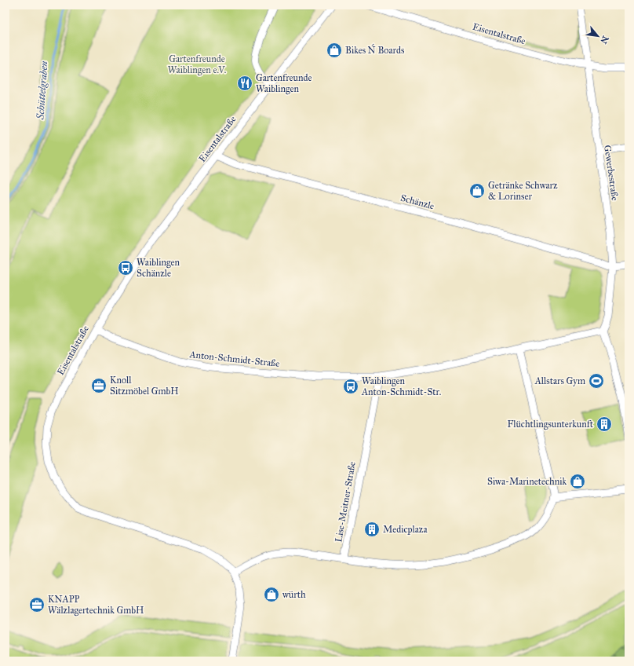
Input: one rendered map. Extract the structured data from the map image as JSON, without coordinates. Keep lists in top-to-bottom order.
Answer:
{
  "streets": {
    "street": [
      "Eisentalstraße",
      "Gewerbestraße",
      "Schänzle",
      "Anton-Schmidt-Straße",
      "Lise-Meitner-Straße"
    ]
  },
  "crossings": [
    ["Eisentalstraße", "Gewerbestraße"],
    ["Eisentalstraße", "Schänzle"],
    ["Eisentalstraße", "Anton-Schmidt-Straße"],
    ["Gewerbestraße", "Schänzle"],
    ["Anton-Schmidt-Straße", "Lise-Meitner-Straße"]
  ],
  "water": ["Schüttelgraben"],
  "parks": ["Gartenfreunde Waiblingen e.V."],
  "places": {
    "shop": [
      "Bikes Ń Boards",
      "Getränke Schwarz & Lorinser",
      "Siwa-Marinetechnik",
      "würth"
    ],
    "restaurant": ["Gartenfreunde Waiblingen"],
    "bus stop": ["Waiblingen Schänzle", "Waiblingen Anton-Schmidt-Str."],
    "sports": ["Allstars Gym"],
    "office": ["Knoll Sitzmöbel GmbH", "KNAPP Wälzlagertechnik GmbH"],
    "building": ["Flüchtlingsunterkunft", "Medicplaza"]
  },
  "north": "bottom right"
}
